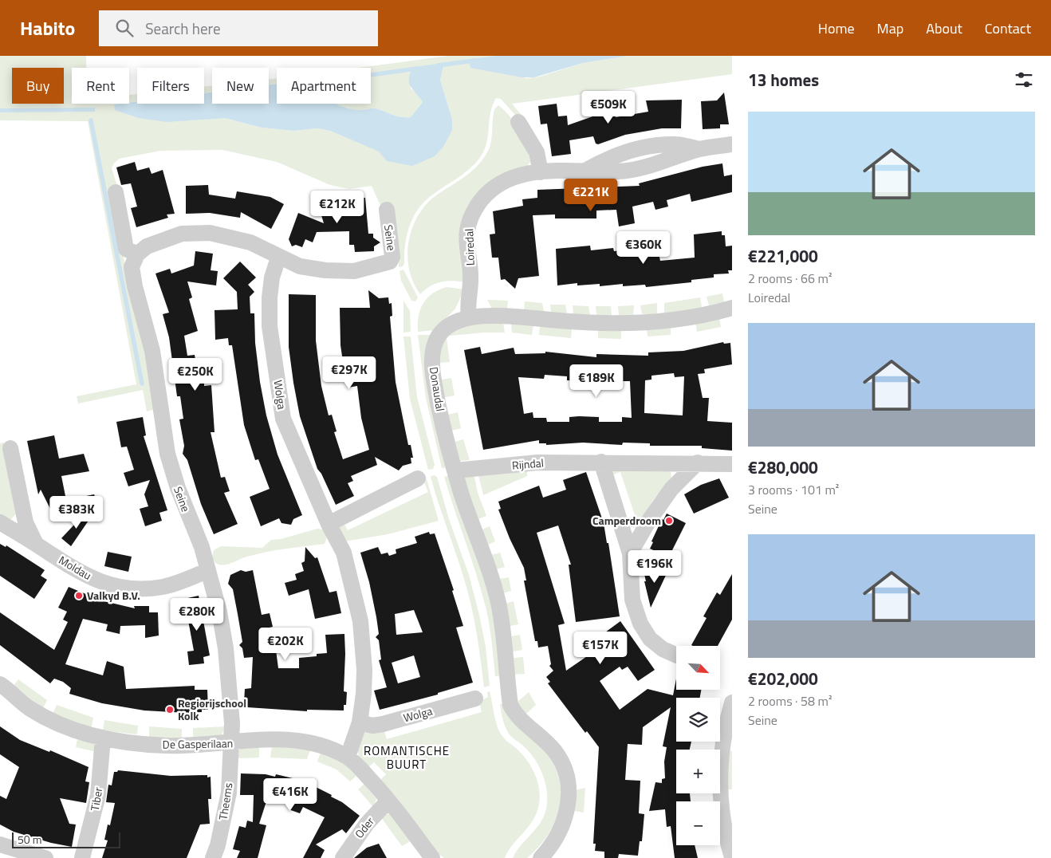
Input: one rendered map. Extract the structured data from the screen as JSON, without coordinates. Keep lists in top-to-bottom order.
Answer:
{
  "streets": {
    "street": [
      "Seine",
      "Loiredal",
      "Donaudal",
      "Wolga",
      "Rijndal",
      "Moldau",
      "De Gasperilaan",
      "Tiber",
      "Theems",
      "Oder"
    ]
  },
  "crossings": [
    ["Seine", "Wolga"],
    ["Seine", "Moldau"],
    ["Seine", "De Gasperilaan"],
    ["Seine", "Theems"],
    ["Loiredal", "Donaudal"],
    ["Donaudal", "Rijndal"],
    ["Wolga", "De Gasperilaan"],
    ["De Gasperilaan", "Tiber"],
    ["De Gasperilaan", "Theems"],
    ["De Gasperilaan", "Oder"]
  ],
  "districts": ["ROMANTISCHE BUURT"],
  "places": ["Camperdroom", "Valkyd B.V.", "Regiorijschool Kolk"],
  "scale_bar": "50 m",
  "north": "bottom right",
  "page": {
    "header": "Habito",
    "search": "Search here",
    "nav": [
      "Home",
      "Map",
      "About",
      "Contact"
    ],
    "heading": "13 homes",
    "chip": [
      "Buy",
      "Rent",
      "Filters",
      "New",
      "Apartment"
    ],
    "price": [
      "€509K",
      "€221K",
      "€212K",
      "€360K",
      "€297K",
      "€250K",
      "€189K",
      "€383K",
      "€196K",
      "€280K",
      "€202K",
      "€157K",
      "€416K"
    ],
    "list": [
      {
        "name": "€221,000",
        "note": "2 rooms · 66 m² · Loiredal"
      },
      {
        "name": "€280,000",
        "note": "3 rooms · 101 m² · Seine"
      },
      {
        "name": "€202,000",
        "note": "2 rooms · 58 m² · Seine"
      }
    ],
    "map_buttons": ["+", "−"],
    "scale": "50 m"
  }
}
